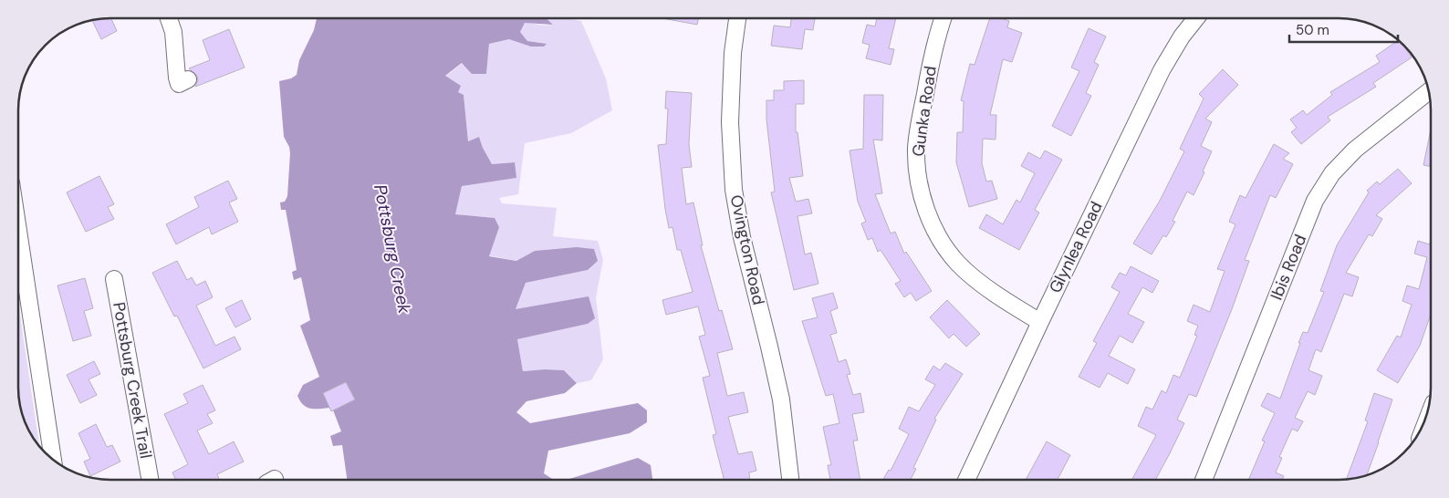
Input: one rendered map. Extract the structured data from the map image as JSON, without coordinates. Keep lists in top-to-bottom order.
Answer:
{
  "streets": {
    "street": [
      "Gunka Road",
      "Glynlea Road",
      "Ovington Road",
      "Ibis Road",
      "Pottsburg Creek Trail"
    ]
  },
  "crossings": [
    ["Gunka Road", "Glynlea Road"]
  ],
  "water": ["Pottsburg Creek"],
  "scale_bar": "50 m"
}
